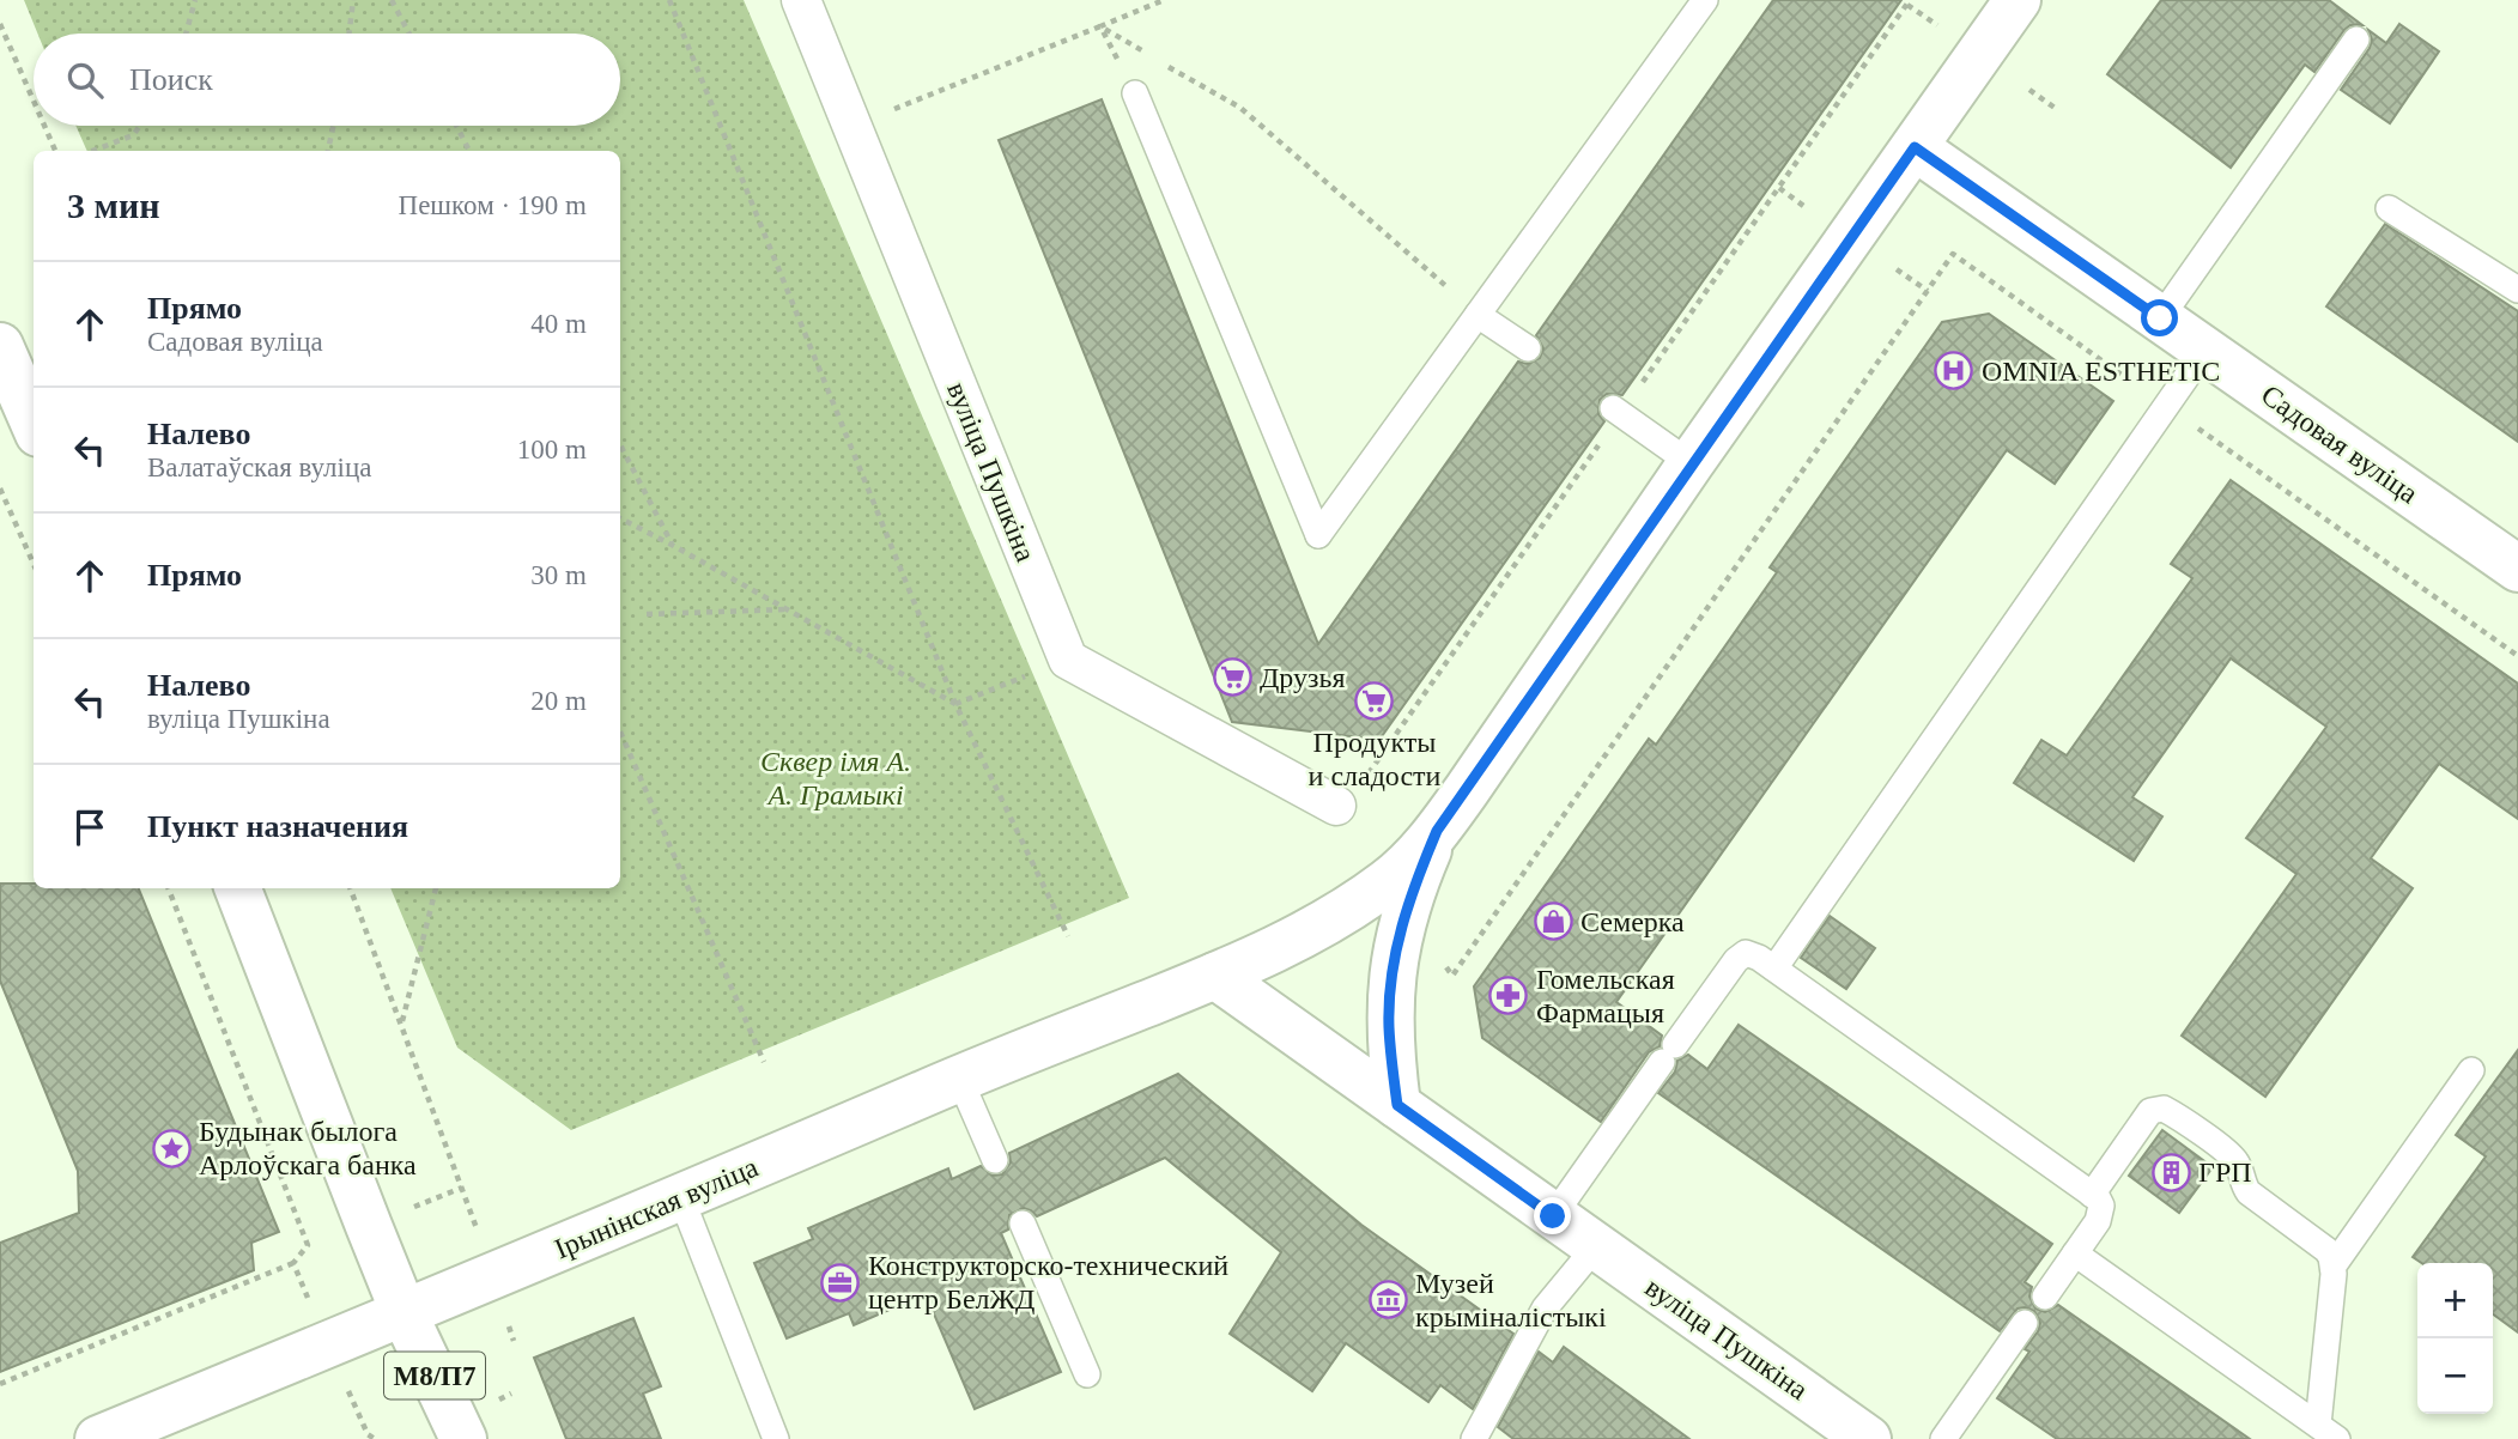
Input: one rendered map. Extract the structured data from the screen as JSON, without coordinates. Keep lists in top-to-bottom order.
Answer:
{
  "streets": {
    "street": [
      "Садовая вуліца",
      "вуліца Пушкіна",
      "Ірынінская вуліца",
      "М8/П7"
    ]
  },
  "crossings": [
    ["вуліца Пушкіна", "Ірынінская вуліца"],
    ["Ірынінская вуліца", "М8/П7"]
  ],
  "parks": ["Сквер імя А. А. Грамыкі"],
  "places": {
    "hospital": ["OMNIA ESTHETIC"],
    "supermarket": ["Друзья", "Продукты и сладости"],
    "shop": ["Семерка"],
    "pharmacy": ["Гомельская Фармацыя"],
    "place": ["Будынак былога Арлоўскага банка"],
    "building": ["ГРП"],
    "office": ["Конструкторско-технический центр БелЖД"],
    "museum": ["Музей крыміналістыкі"]
  },
  "page": {
    "search": "Поиск",
    "heading": ["3 мин", "Пешком · 190 m"],
    "list": [
      ["Прямо", "Садовая вуліца", "40 m"],
      ["Налево", "Валатаўская вуліца", "100 m"],
      ["Прямо", "30 m"],
      ["Налево", "вуліца Пушкіна", "20 m"],
      "Пункт назначения"
    ],
    "map_buttons": ["+", "−"]
  }
}
